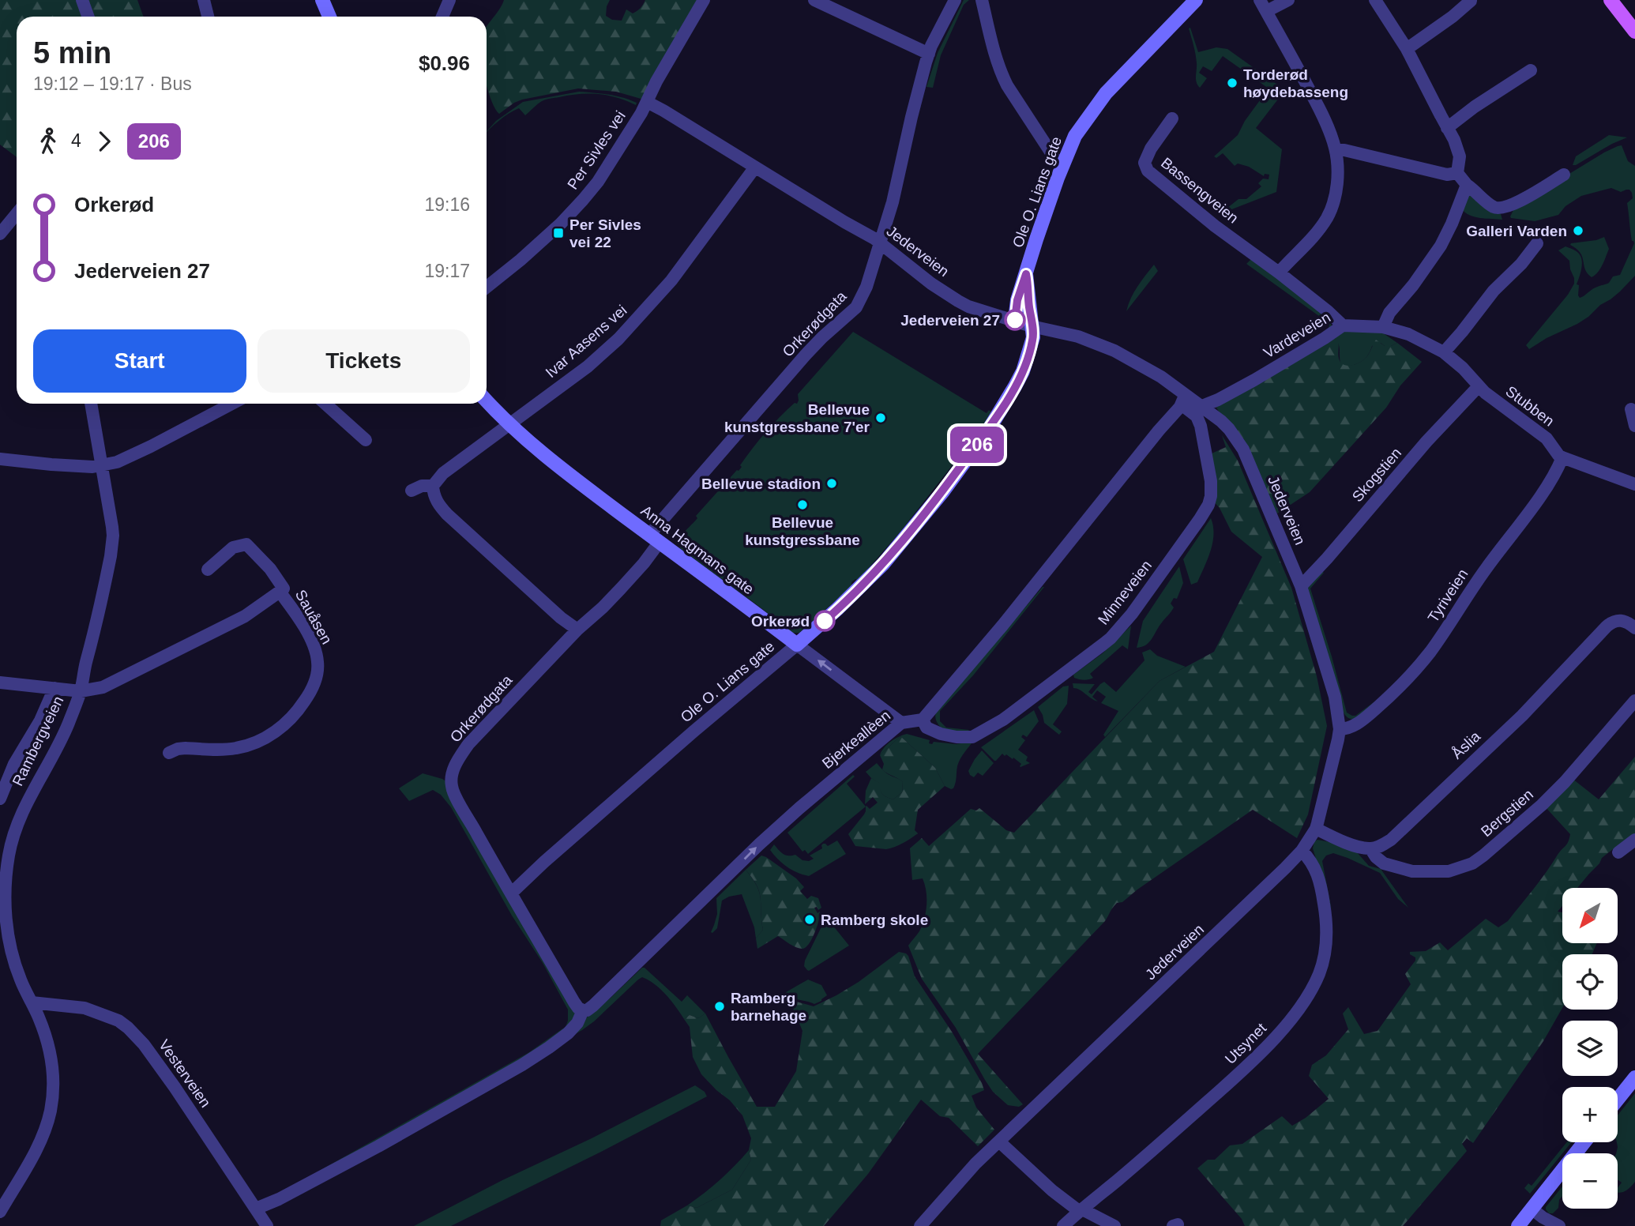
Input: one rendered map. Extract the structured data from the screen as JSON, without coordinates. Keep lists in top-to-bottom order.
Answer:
{
  "streets": {
    "street": [
      "Per Sivles vei",
      "Bassengveien",
      "Ole O. Lians gate",
      "Jederveien",
      "Orkerødgata",
      "Vardeveien",
      "Ivar Aasens vei",
      "Stubben",
      "Skogstien",
      "Anna Hagmans gate",
      "Minneveien",
      "Tyriveien",
      "Sauåsen",
      "Bjerkeallèen",
      "Rambergveien",
      "Åslia",
      "Bergstien",
      "Utsynet",
      "Vesterveien"
    ]
  },
  "crossings": [
    ["Per Sivles vei", "Jederveien"],
    ["Bassengveien", "Vardeveien"],
    ["Ole O. Lians gate", "Jederveien"],
    ["Ole O. Lians gate", "Orkerødgata"],
    ["Ole O. Lians gate", "Anna Hagmans gate"],
    ["Jederveien", "Orkerødgata"],
    ["Jederveien", "Vardeveien"],
    ["Jederveien", "Ivar Aasens vei"],
    ["Jederveien", "Skogstien"],
    ["Jederveien", "Minneveien"],
    ["Jederveien", "Tyriveien"],
    ["Jederveien", "Utsynet"],
    ["Orkerødgata", "Anna Hagmans gate"],
    ["Orkerødgata", "Bjerkeallèen"],
    ["Vardeveien", "Stubben"],
    ["Ivar Aasens vei", "Anna Hagmans gate"],
    ["Stubben", "Skogstien"],
    ["Stubben", "Tyriveien"],
    ["Anna Hagmans gate", "Bjerkeallèen"],
    ["Minneveien", "Bjerkeallèen"],
    ["Sauåsen", "Rambergveien"],
    ["Rambergveien", "Vesterveien"],
    ["Åslia", "Bergstien"]
  ],
  "one_way": ["Bjerkeallèen"],
  "places": {
    "other": [
      "Torderød høydebasseng",
      "Galleri Varden",
      "Jederveien 27",
      "Bellevue kunstgressbane 7'er",
      "Bellevue stadion",
      "Bellevue kunstgressbane",
      "Orkerød",
      "Ramberg skole",
      "Ramberg barnehage"
    ],
    "transit": ["Per Sivles vei 22"]
  },
  "lines": ["bus line 206"],
  "north": "bottom left",
  "page": {
    "on_map": "206",
    "heading": ["5 min", "19:12 – 19:17 · Bus", "$0.96"],
    "legs": ["4", "206"],
    "list": [
      {
        "name": "Orkerød",
        "value": "19:16"
      },
      {
        "name": "Jederveien 27",
        "value": "19:17"
      }
    ],
    "buttons": ["Start", "Tickets"],
    "map_buttons": ["+", "−"]
  }
}
